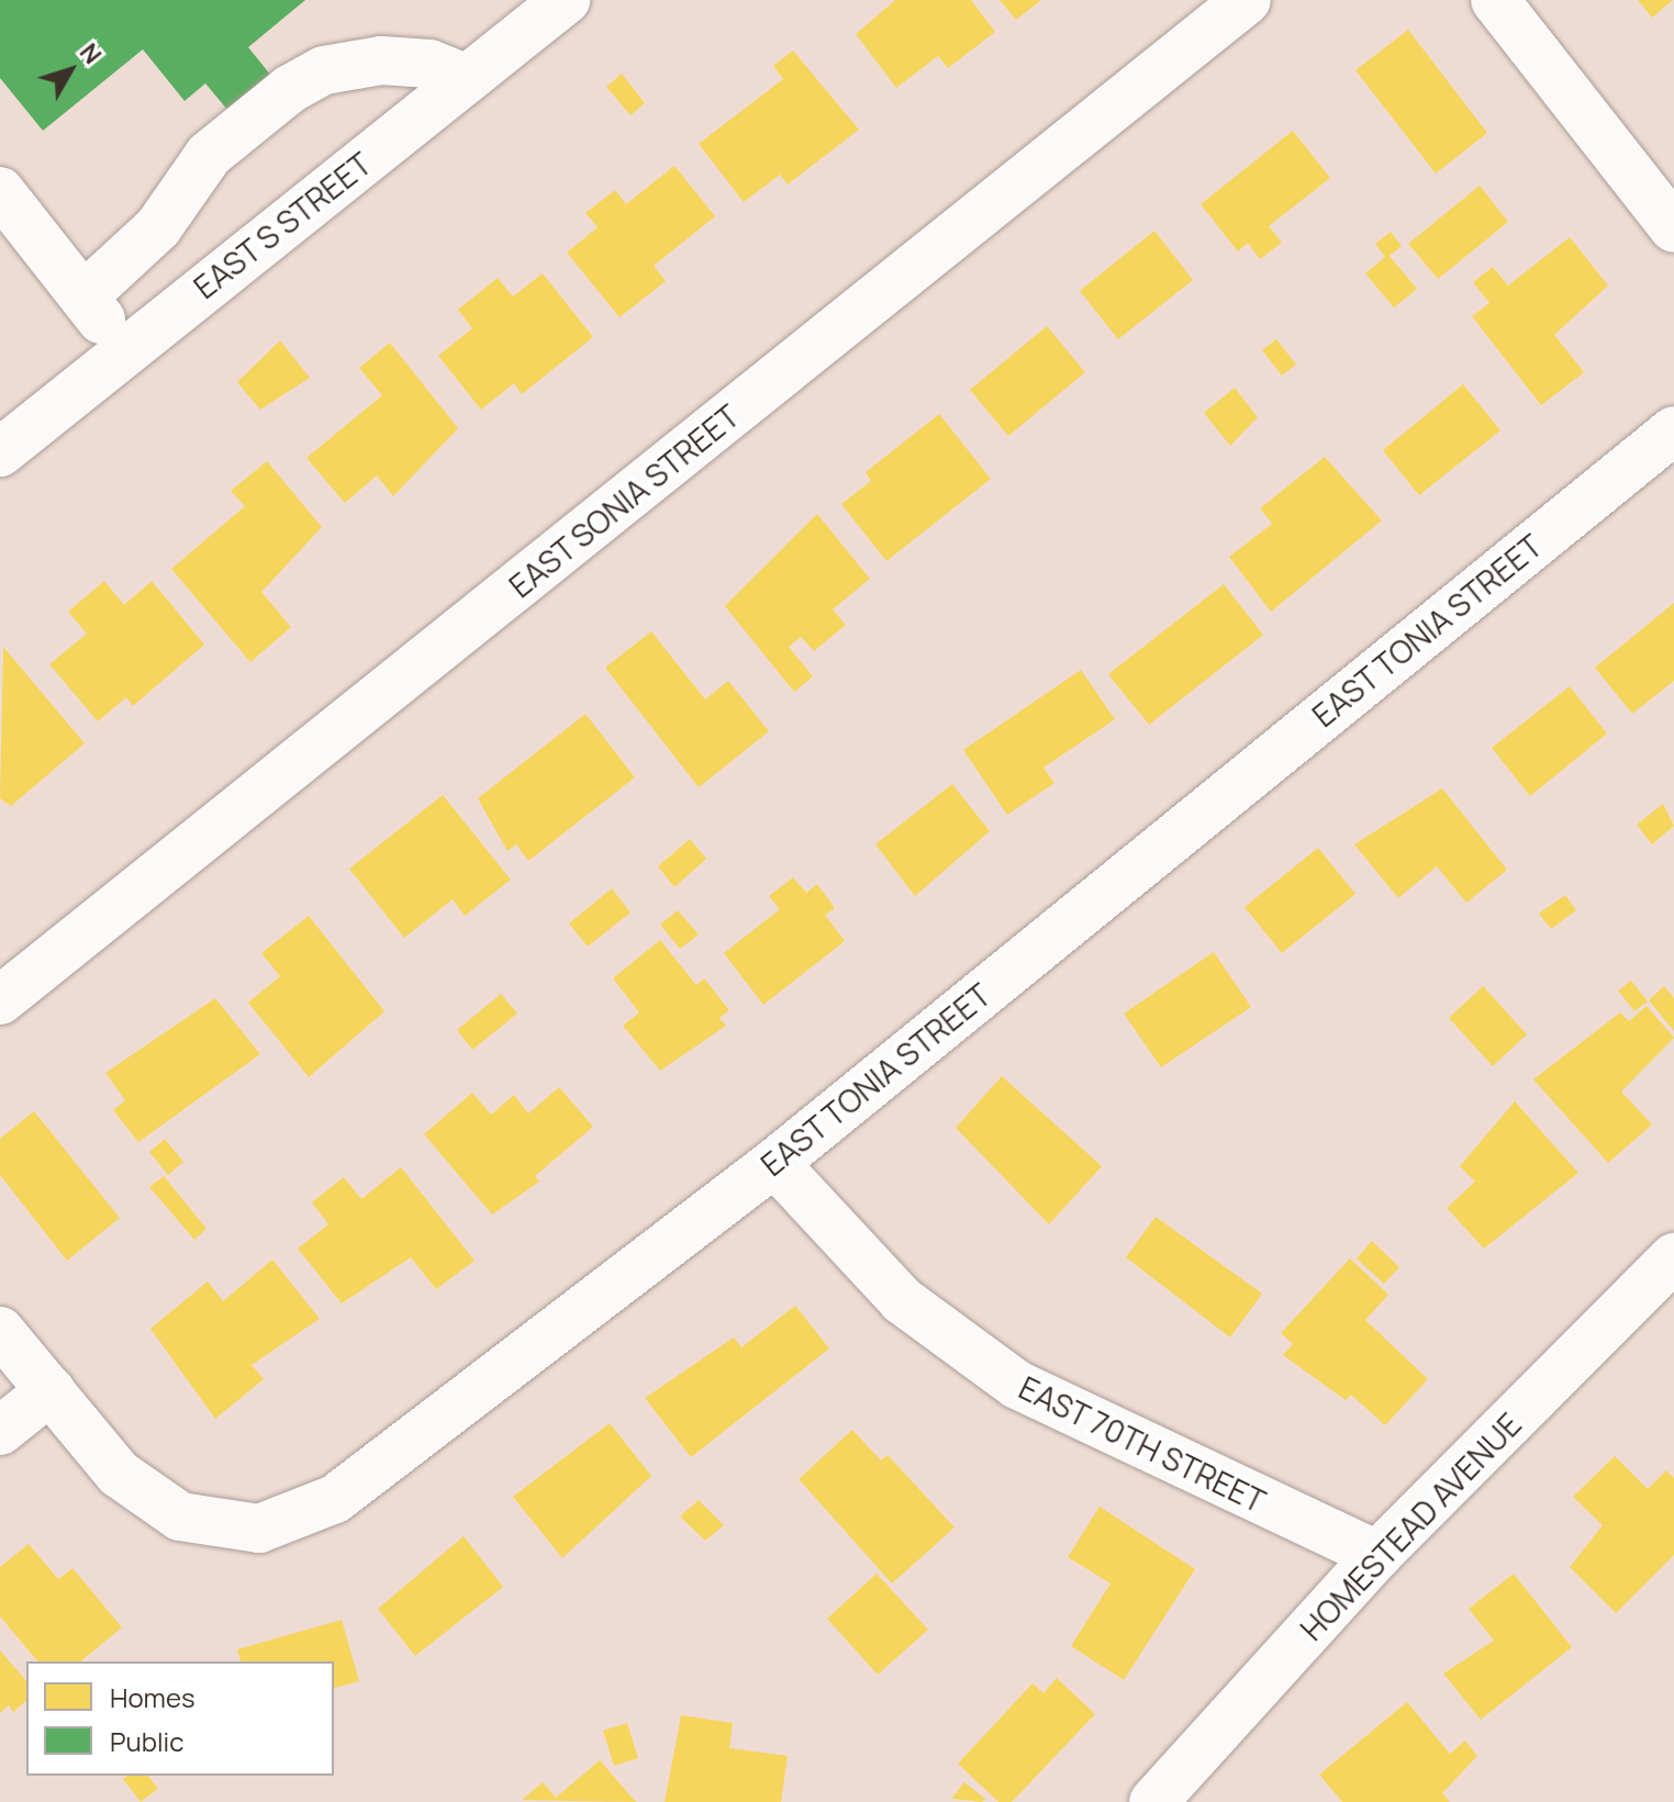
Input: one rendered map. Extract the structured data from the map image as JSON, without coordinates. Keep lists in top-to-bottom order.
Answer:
{
  "streets": {
    "street": [
      "EAST S STREET",
      "EAST SONIA STREET",
      "EAST TONIA STREET",
      "EAST 70TH STREET",
      "HOMESTEAD AVENUE"
    ]
  },
  "crossings": [
    ["EAST TONIA STREET", "EAST 70TH STREET"],
    ["EAST 70TH STREET", "HOMESTEAD AVENUE"]
  ],
  "legend": ["Homes", "Public"],
  "north": "top right"
}
